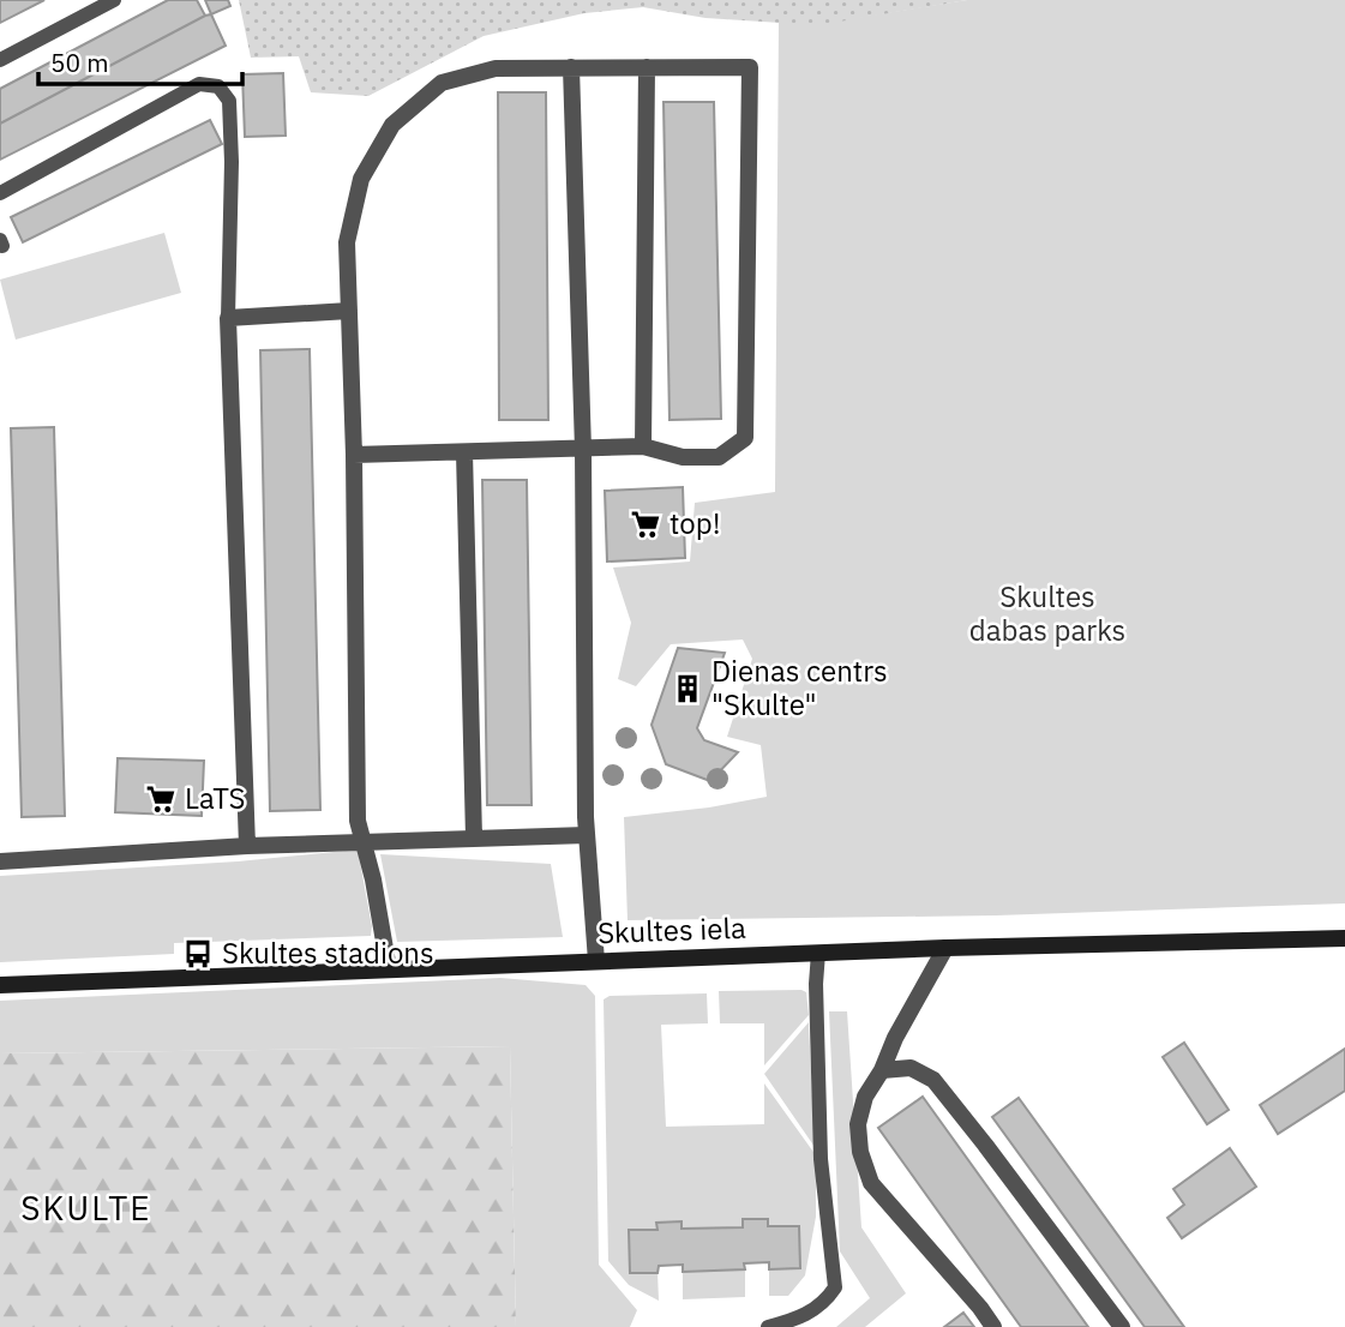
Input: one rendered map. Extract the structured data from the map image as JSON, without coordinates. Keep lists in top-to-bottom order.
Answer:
{
  "streets": {
    "main road": ["Skultes iela"]
  },
  "districts": ["SKULTE"],
  "parks": ["Skultes dabas parks"],
  "places": {
    "supermarket": ["top!", "LaTS"],
    "building": ["Dienas centrs \"Skulte\""],
    "bus stop": ["Skultes stadions"]
  },
  "scale_bar": "50 m"
}
